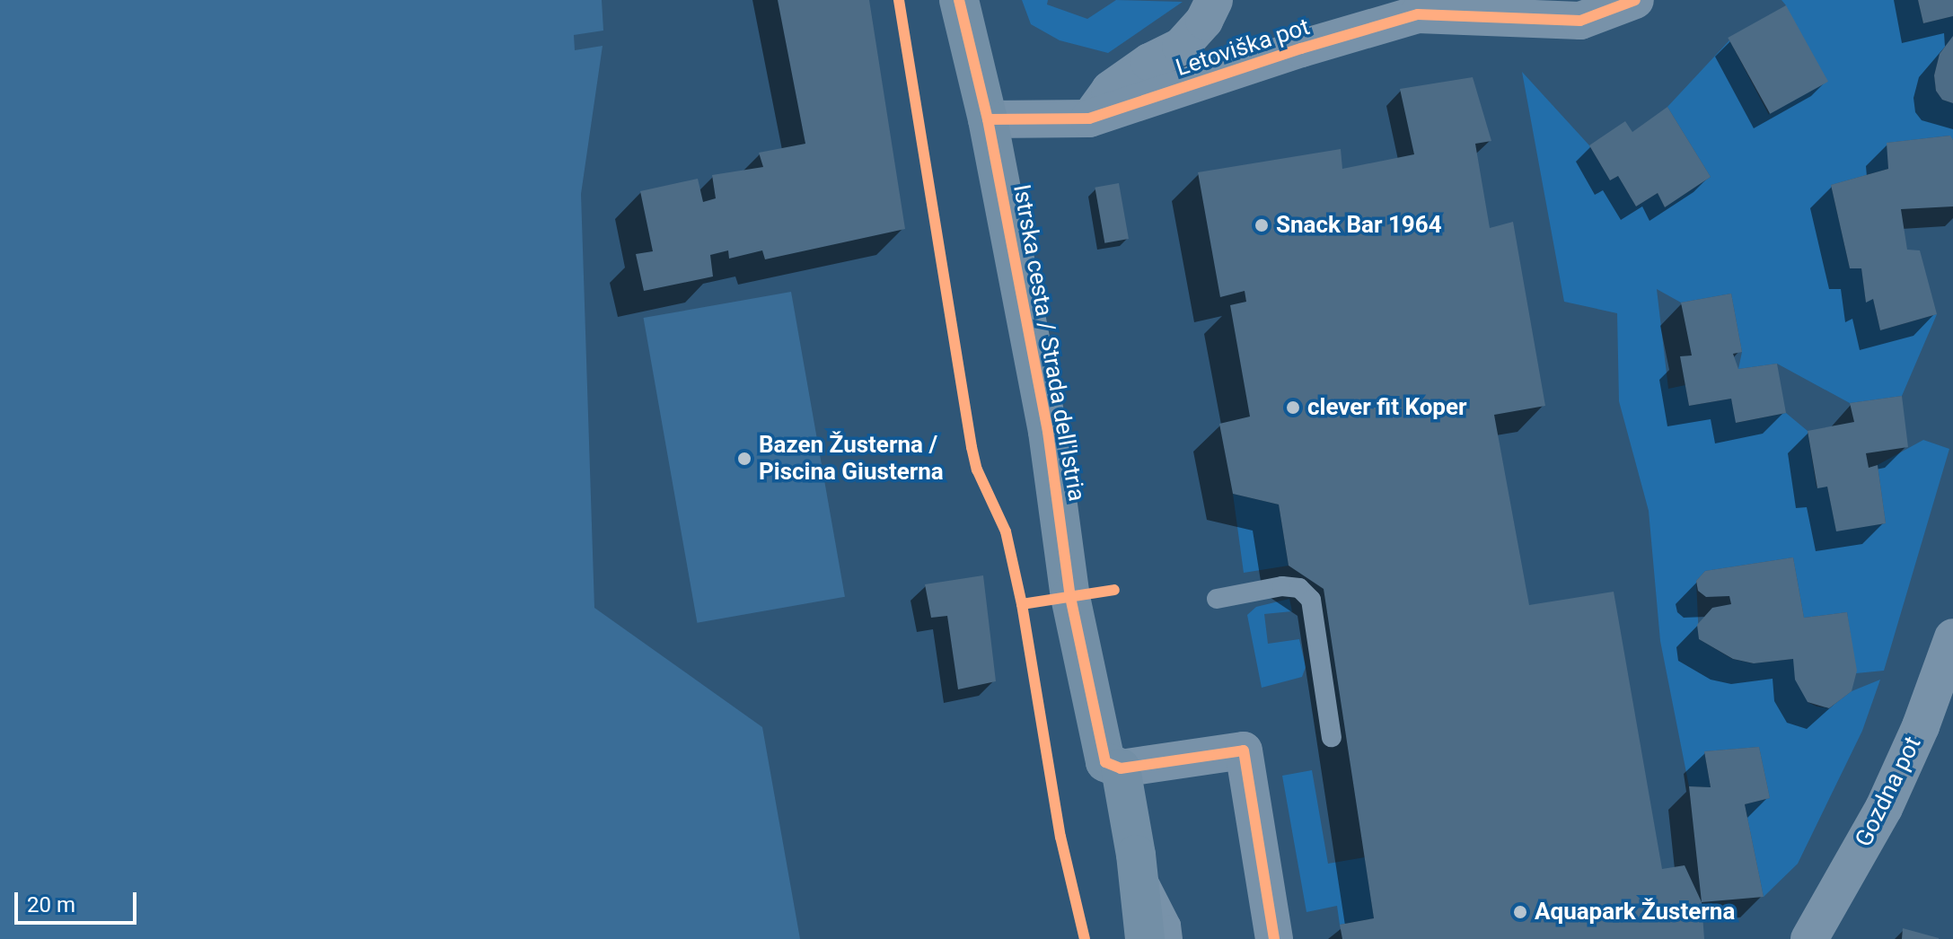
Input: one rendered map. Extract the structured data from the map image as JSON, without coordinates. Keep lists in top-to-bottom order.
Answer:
{
  "streets": {
    "street": ["Letoviška pot", "Istrska cesta / Strada dell'Istria", "Gozdna pot"]
  },
  "crossings": [
    ["Letoviška pot", "Istrska cesta / Strada dell'Istria"]
  ],
  "places": [
    "Snack Bar 1964",
    "clever fit Koper",
    "Bazen Žusterna / Piscina Giusterna",
    "Aquapark Žusterna"
  ],
  "scale_bar": "20 m"
}
